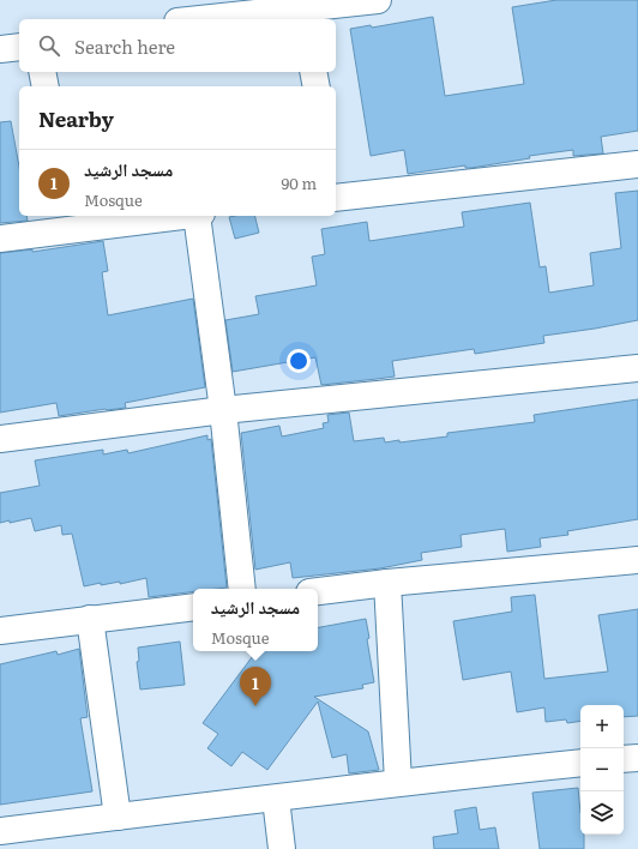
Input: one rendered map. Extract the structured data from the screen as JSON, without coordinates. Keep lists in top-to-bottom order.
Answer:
{
  "page": {
    "search": "Search here",
    "heading": "Nearby",
    "list": [
      {
        "mark": "1",
        "name": "مسجد الرشيد",
        "note": "Mosque",
        "value": "90 m"
      }
    ],
    "popup": ["مسجد الرشيد", "Mosque"],
    "pins": "1",
    "map_buttons": ["+", "−"]
  }
}
